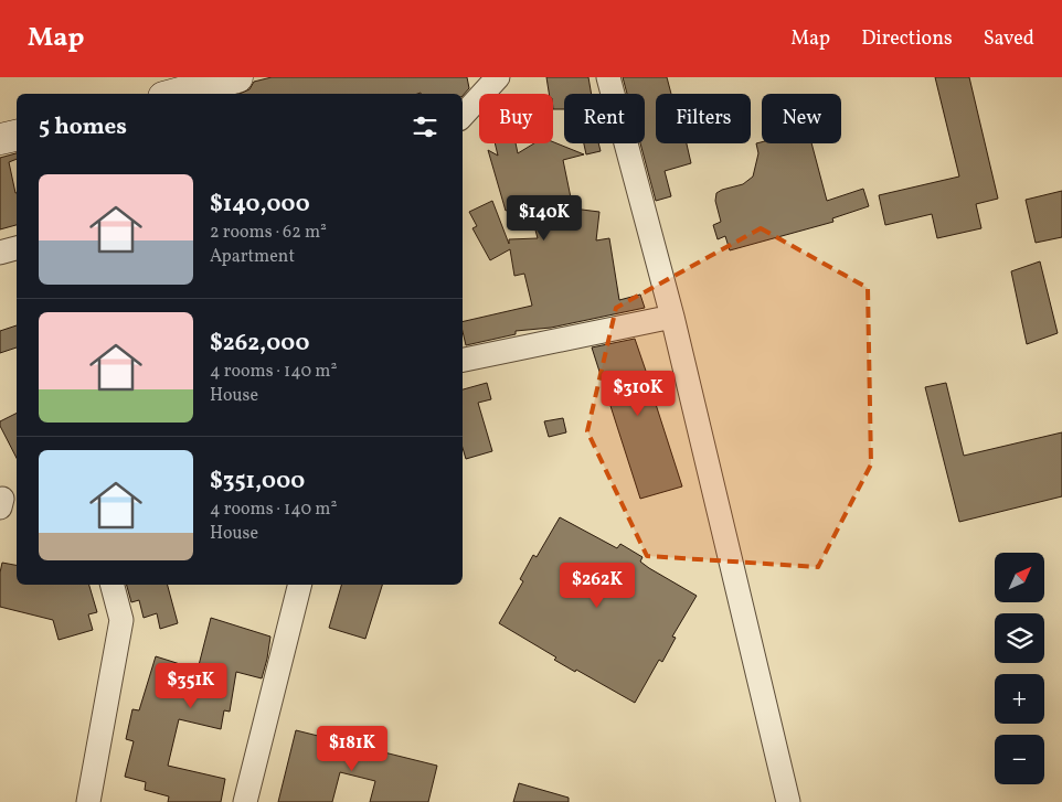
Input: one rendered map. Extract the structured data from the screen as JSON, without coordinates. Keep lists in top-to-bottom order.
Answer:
{
  "north": "top right",
  "page": {
    "header": "Map",
    "nav": ["Map", "Directions", "Saved"],
    "chip": [
      "Buy",
      "Rent",
      "Filters",
      "New"
    ],
    "heading": "5 homes",
    "list": [
      {
        "name": "$140,000",
        "note": "2 rooms · 62 m² · Apartment"
      },
      {
        "name": "$262,000",
        "note": "4 rooms · 140 m² · House"
      },
      {
        "name": "$351,000",
        "note": "4 rooms · 140 m² · House"
      }
    ],
    "price": [
      "$140K",
      "$310K",
      "$262K",
      "$351K",
      "$181K"
    ],
    "map_buttons": ["+", "−"]
  }
}
